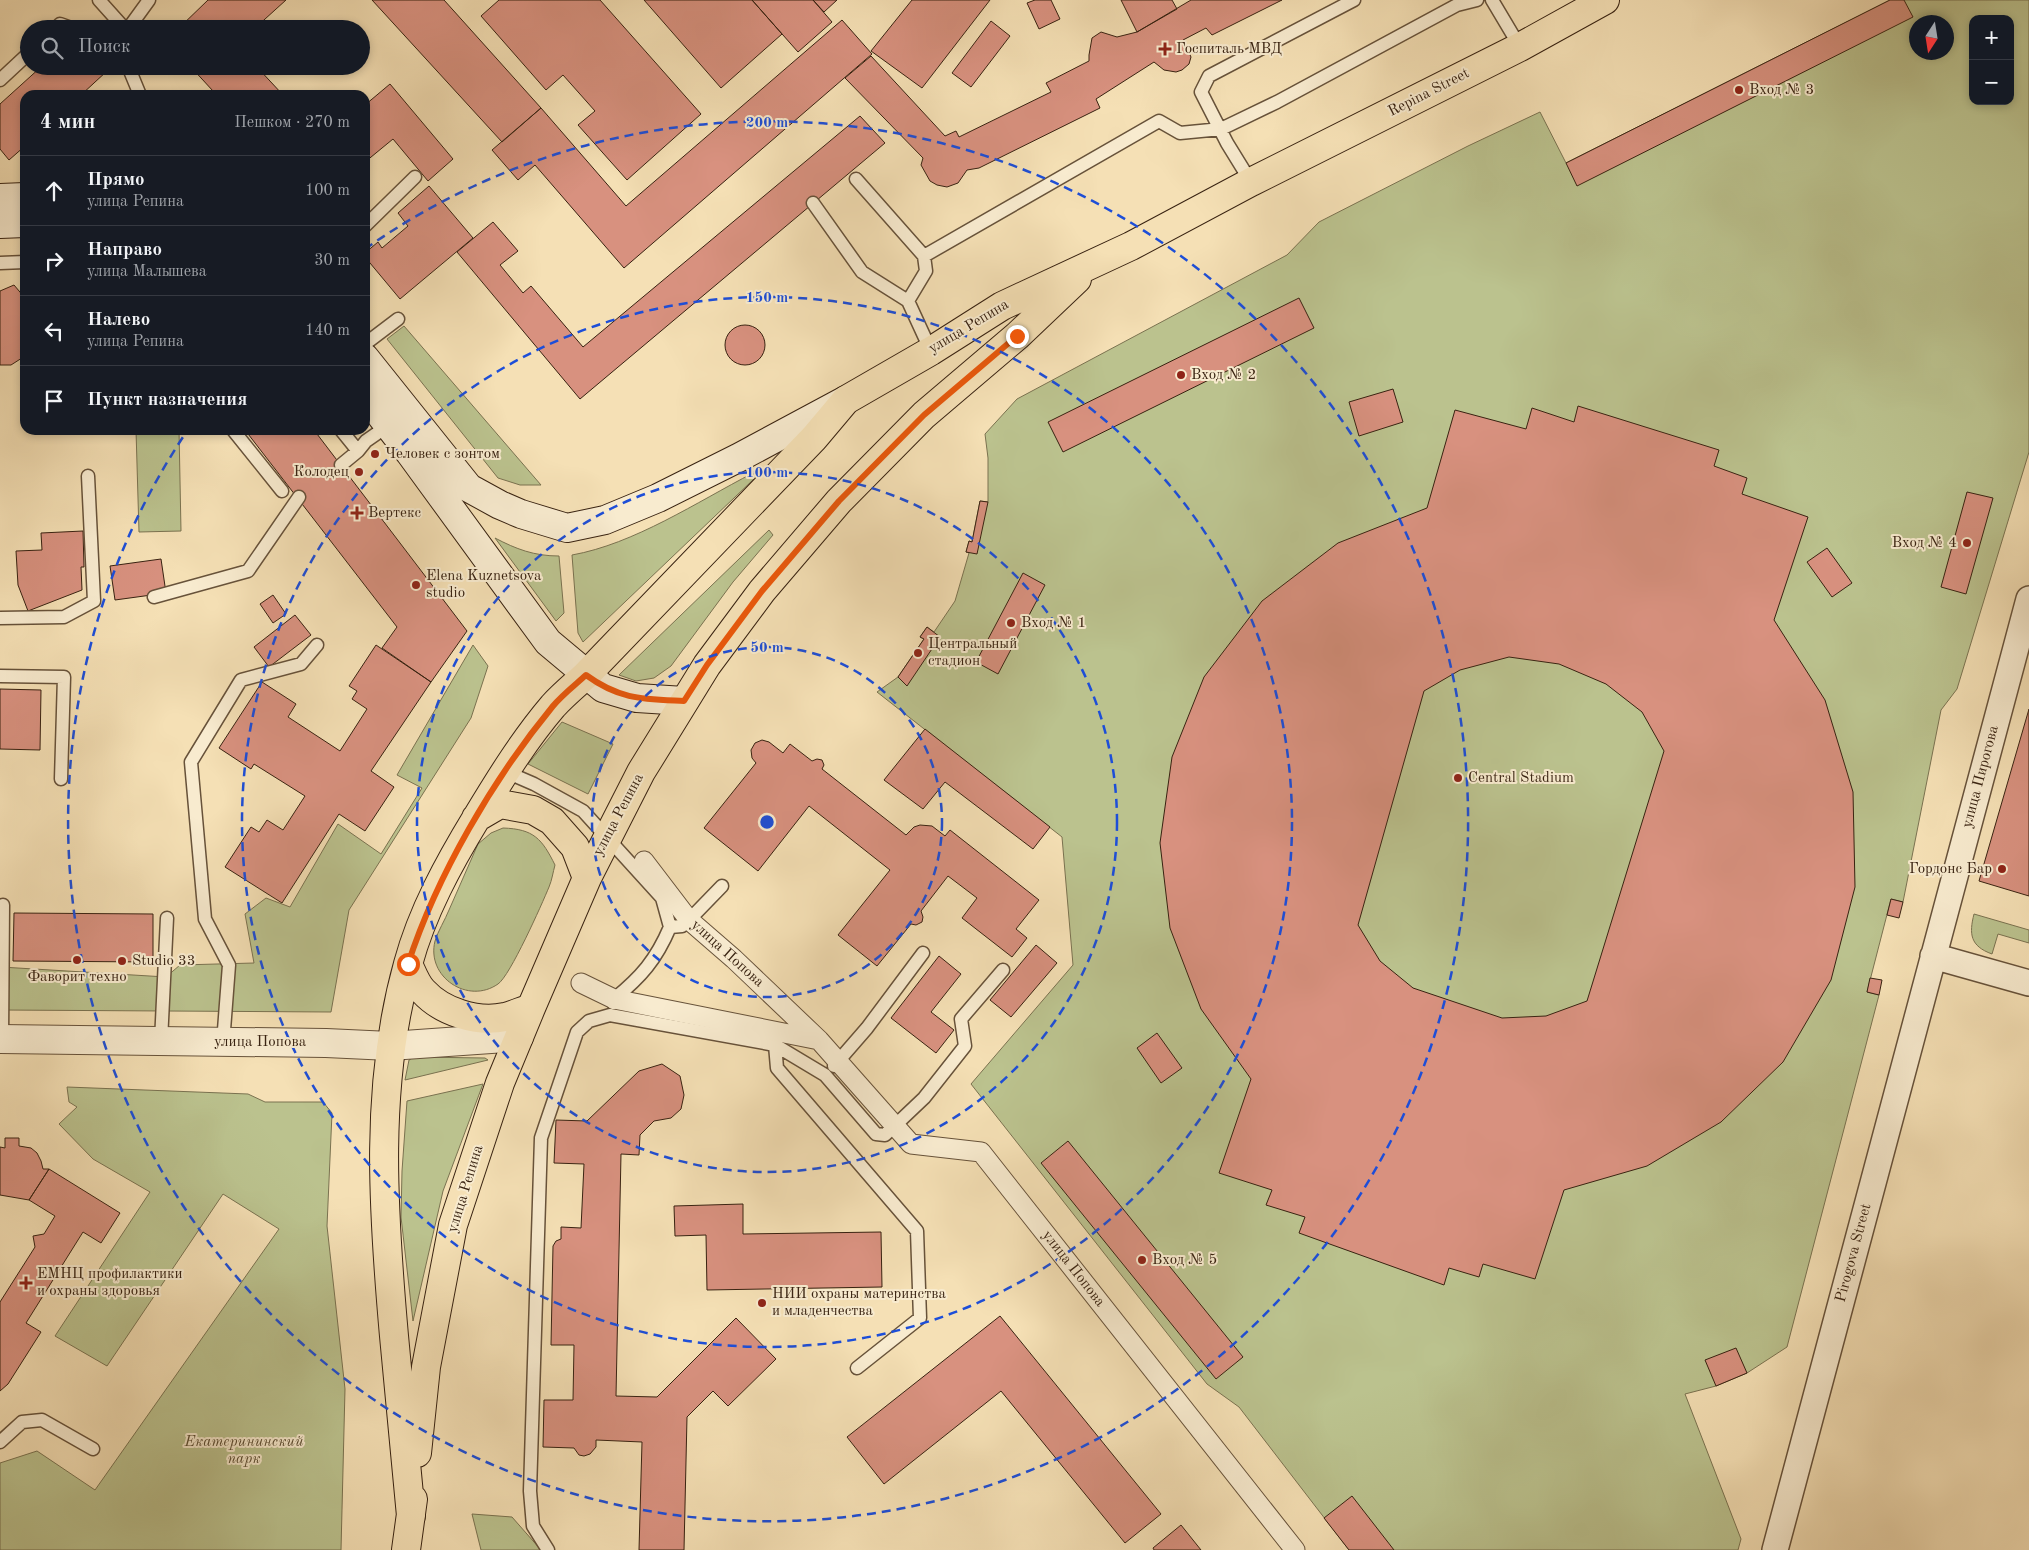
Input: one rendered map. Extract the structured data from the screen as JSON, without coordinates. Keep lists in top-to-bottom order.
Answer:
{
  "streets": {
    "main road": ["Repina Street", "улица Репина", "улица Попова"],
    "street": ["улица Пирогова", "Pirogova Street"]
  },
  "crossings": [
    ["Repina Street", "улица Репина"],
    ["улица Репина", "улица Попова"],
    ["улица Пирогова", "Pirogova Street"]
  ],
  "parks": ["Екатерининский парк"],
  "places": {
    "health": ["Госпиталь МВД", "Вертекс", "ЕМНЦ профилактики и охраны здоровья"],
    "other": [
      "Вход № 3",
      "Вход № 2",
      "Человек с зонтом",
      "Колодец",
      "Вход № 4",
      "Elena Kuznetsova studio",
      "Вход № 1",
      "Центральный стадион",
      "Central Stadium",
      "Гордонc Бар",
      "Фаворит техно",
      "Studio 33",
      "Вход № 5",
      "НИИ охраны материнства и младенчества"
    ]
  },
  "north": "bottom",
  "page": {
    "map_buttons": ["+", "−"],
    "search": "Поиск",
    "heading": ["4 мин", "Пешком · 270 m"],
    "list": [
      ["Прямо", "улица Репина", "100 m"],
      ["Направо", "улица Малышева", "30 m"],
      ["Налево", "улица Репина", "140 m"],
      "Пункт назначения"
    ]
  },
  "rings": [
    "200 m",
    "150 m",
    "100 m",
    "50 m"
  ]
}
